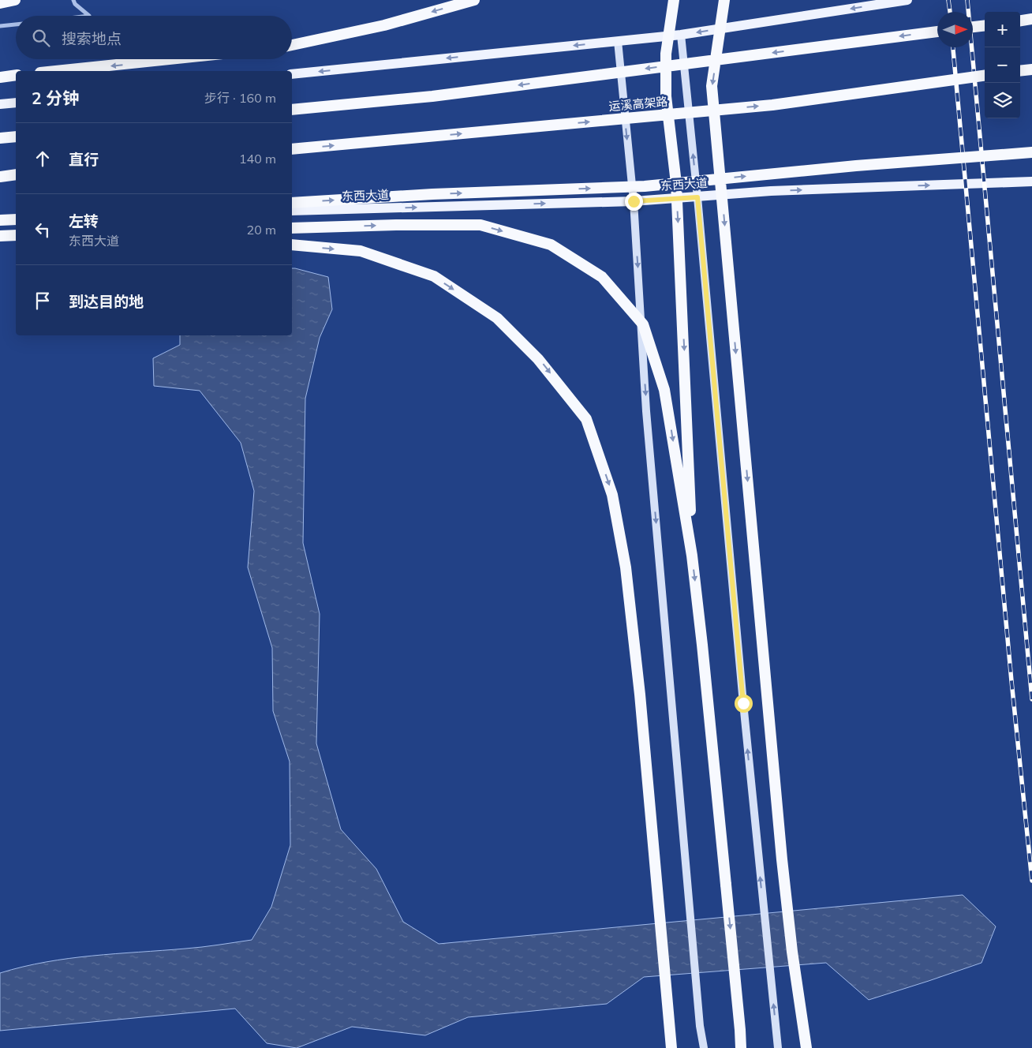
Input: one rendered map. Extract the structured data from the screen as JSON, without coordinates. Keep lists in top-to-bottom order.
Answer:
{
  "streets": {
    "highway": ["运溪高架路"],
    "main road": ["东西大道"]
  },
  "one_way": ["东西大道"],
  "north": "right",
  "page": {
    "map_buttons": ["+", "−"],
    "search": "搜索地点",
    "heading": ["2 分钟", "步行 · 160 m"],
    "list": [
      ["直行", "140 m"],
      ["左转", "东西大道", "20 m"],
      "到达目的地"
    ]
  }
}
